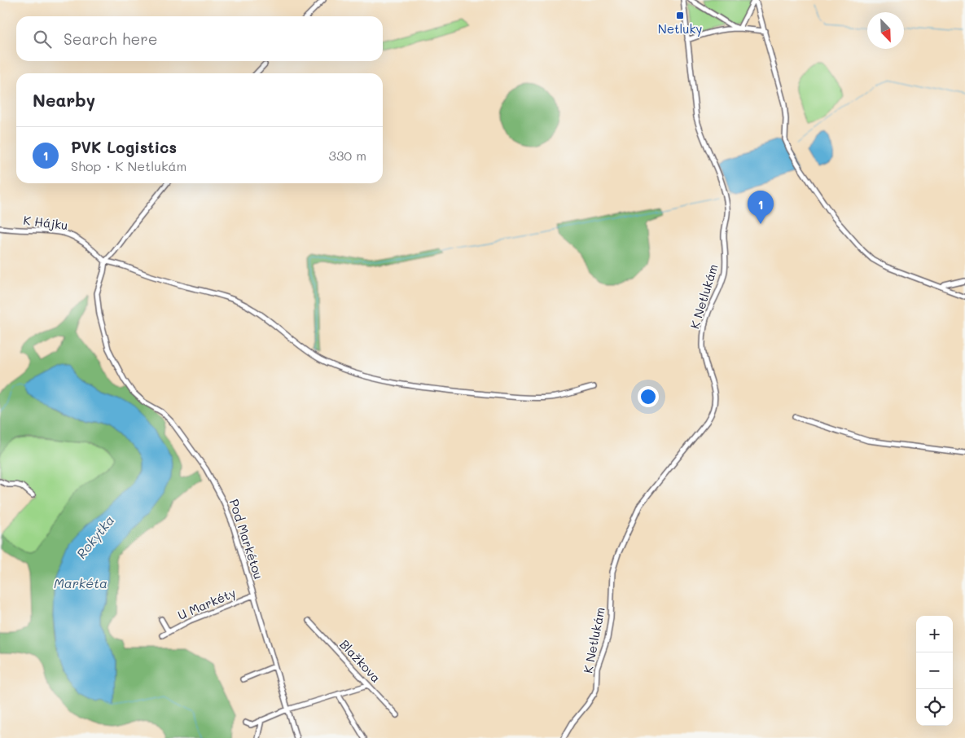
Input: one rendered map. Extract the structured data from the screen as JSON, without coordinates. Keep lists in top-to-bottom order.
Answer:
{
  "streets": {
    "street": [
      "K Hájku",
      "K Netlukám",
      "Pod Markétou",
      "U Markéty",
      "Blažkova"
    ]
  },
  "crossings": [
    ["K Hájku", "Pod Markétou"],
    ["Pod Markétou", "U Markéty"]
  ],
  "water": ["Rokytka", "Markéta"],
  "places": {
    "transit": ["Netluky"]
  },
  "north": "bottom right",
  "page": {
    "search": "Search here",
    "heading": "Nearby",
    "list": [
      {
        "mark": "1",
        "name": "PVK Logistics",
        "note": "Shop · K Netlukám",
        "value": "330 m"
      }
    ],
    "pins": "1",
    "map_buttons": ["+", "−"]
  }
}
